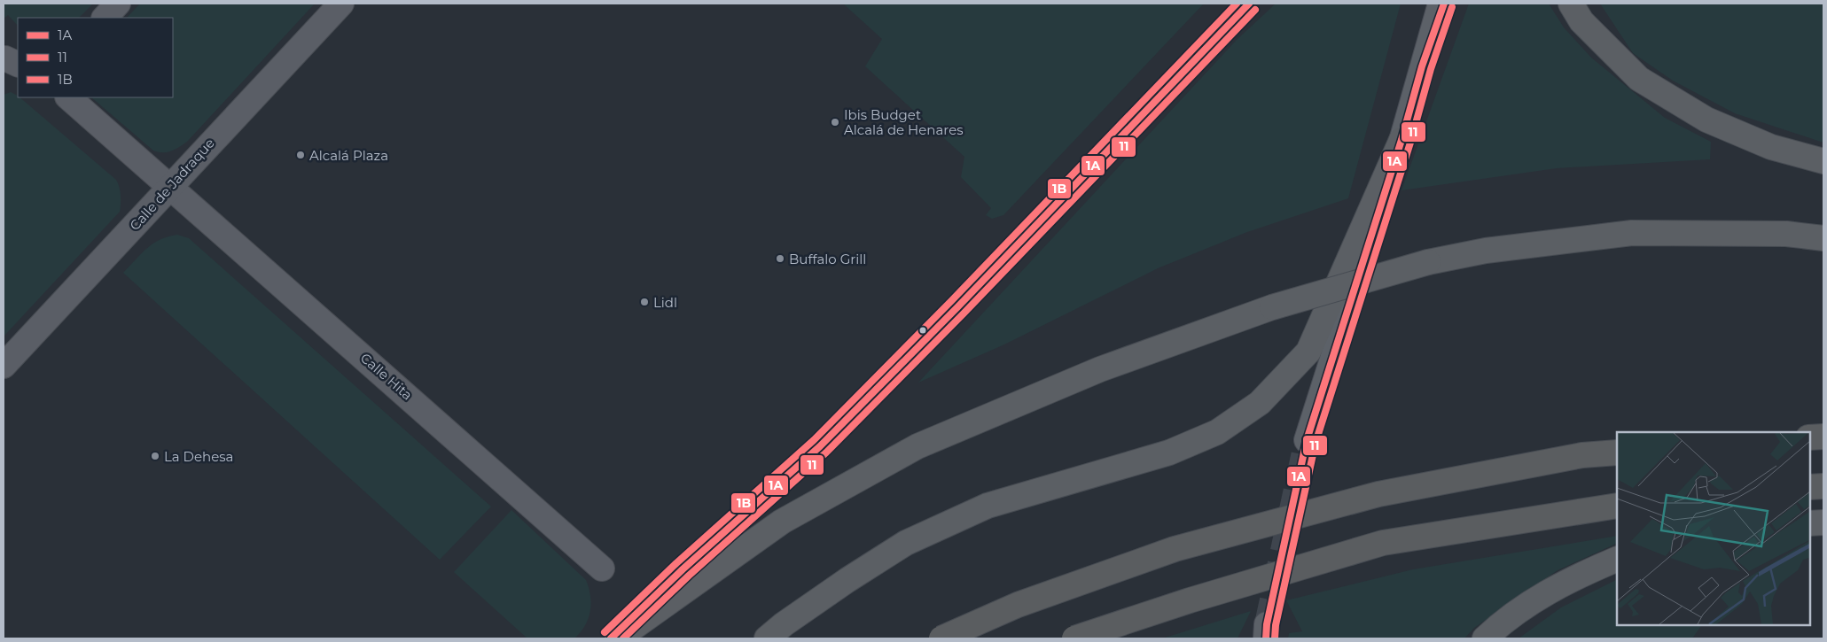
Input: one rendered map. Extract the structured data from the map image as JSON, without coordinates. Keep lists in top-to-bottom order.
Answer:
{
  "streets": {
    "street": ["Calle de Jadraque", "Calle Hita"]
  },
  "crossings": [
    ["Calle de Jadraque", "Calle Hita"]
  ],
  "places": [
    "Ibis Budget Alcalá de Henares",
    "Alcalá Plaza",
    "Buffalo Grill",
    "Lidl",
    "La Dehesa"
  ],
  "lines": ["transit line 1A", "transit line 1B", "transit line 11"],
  "legend": ["1A", "11", "1B"]
}
